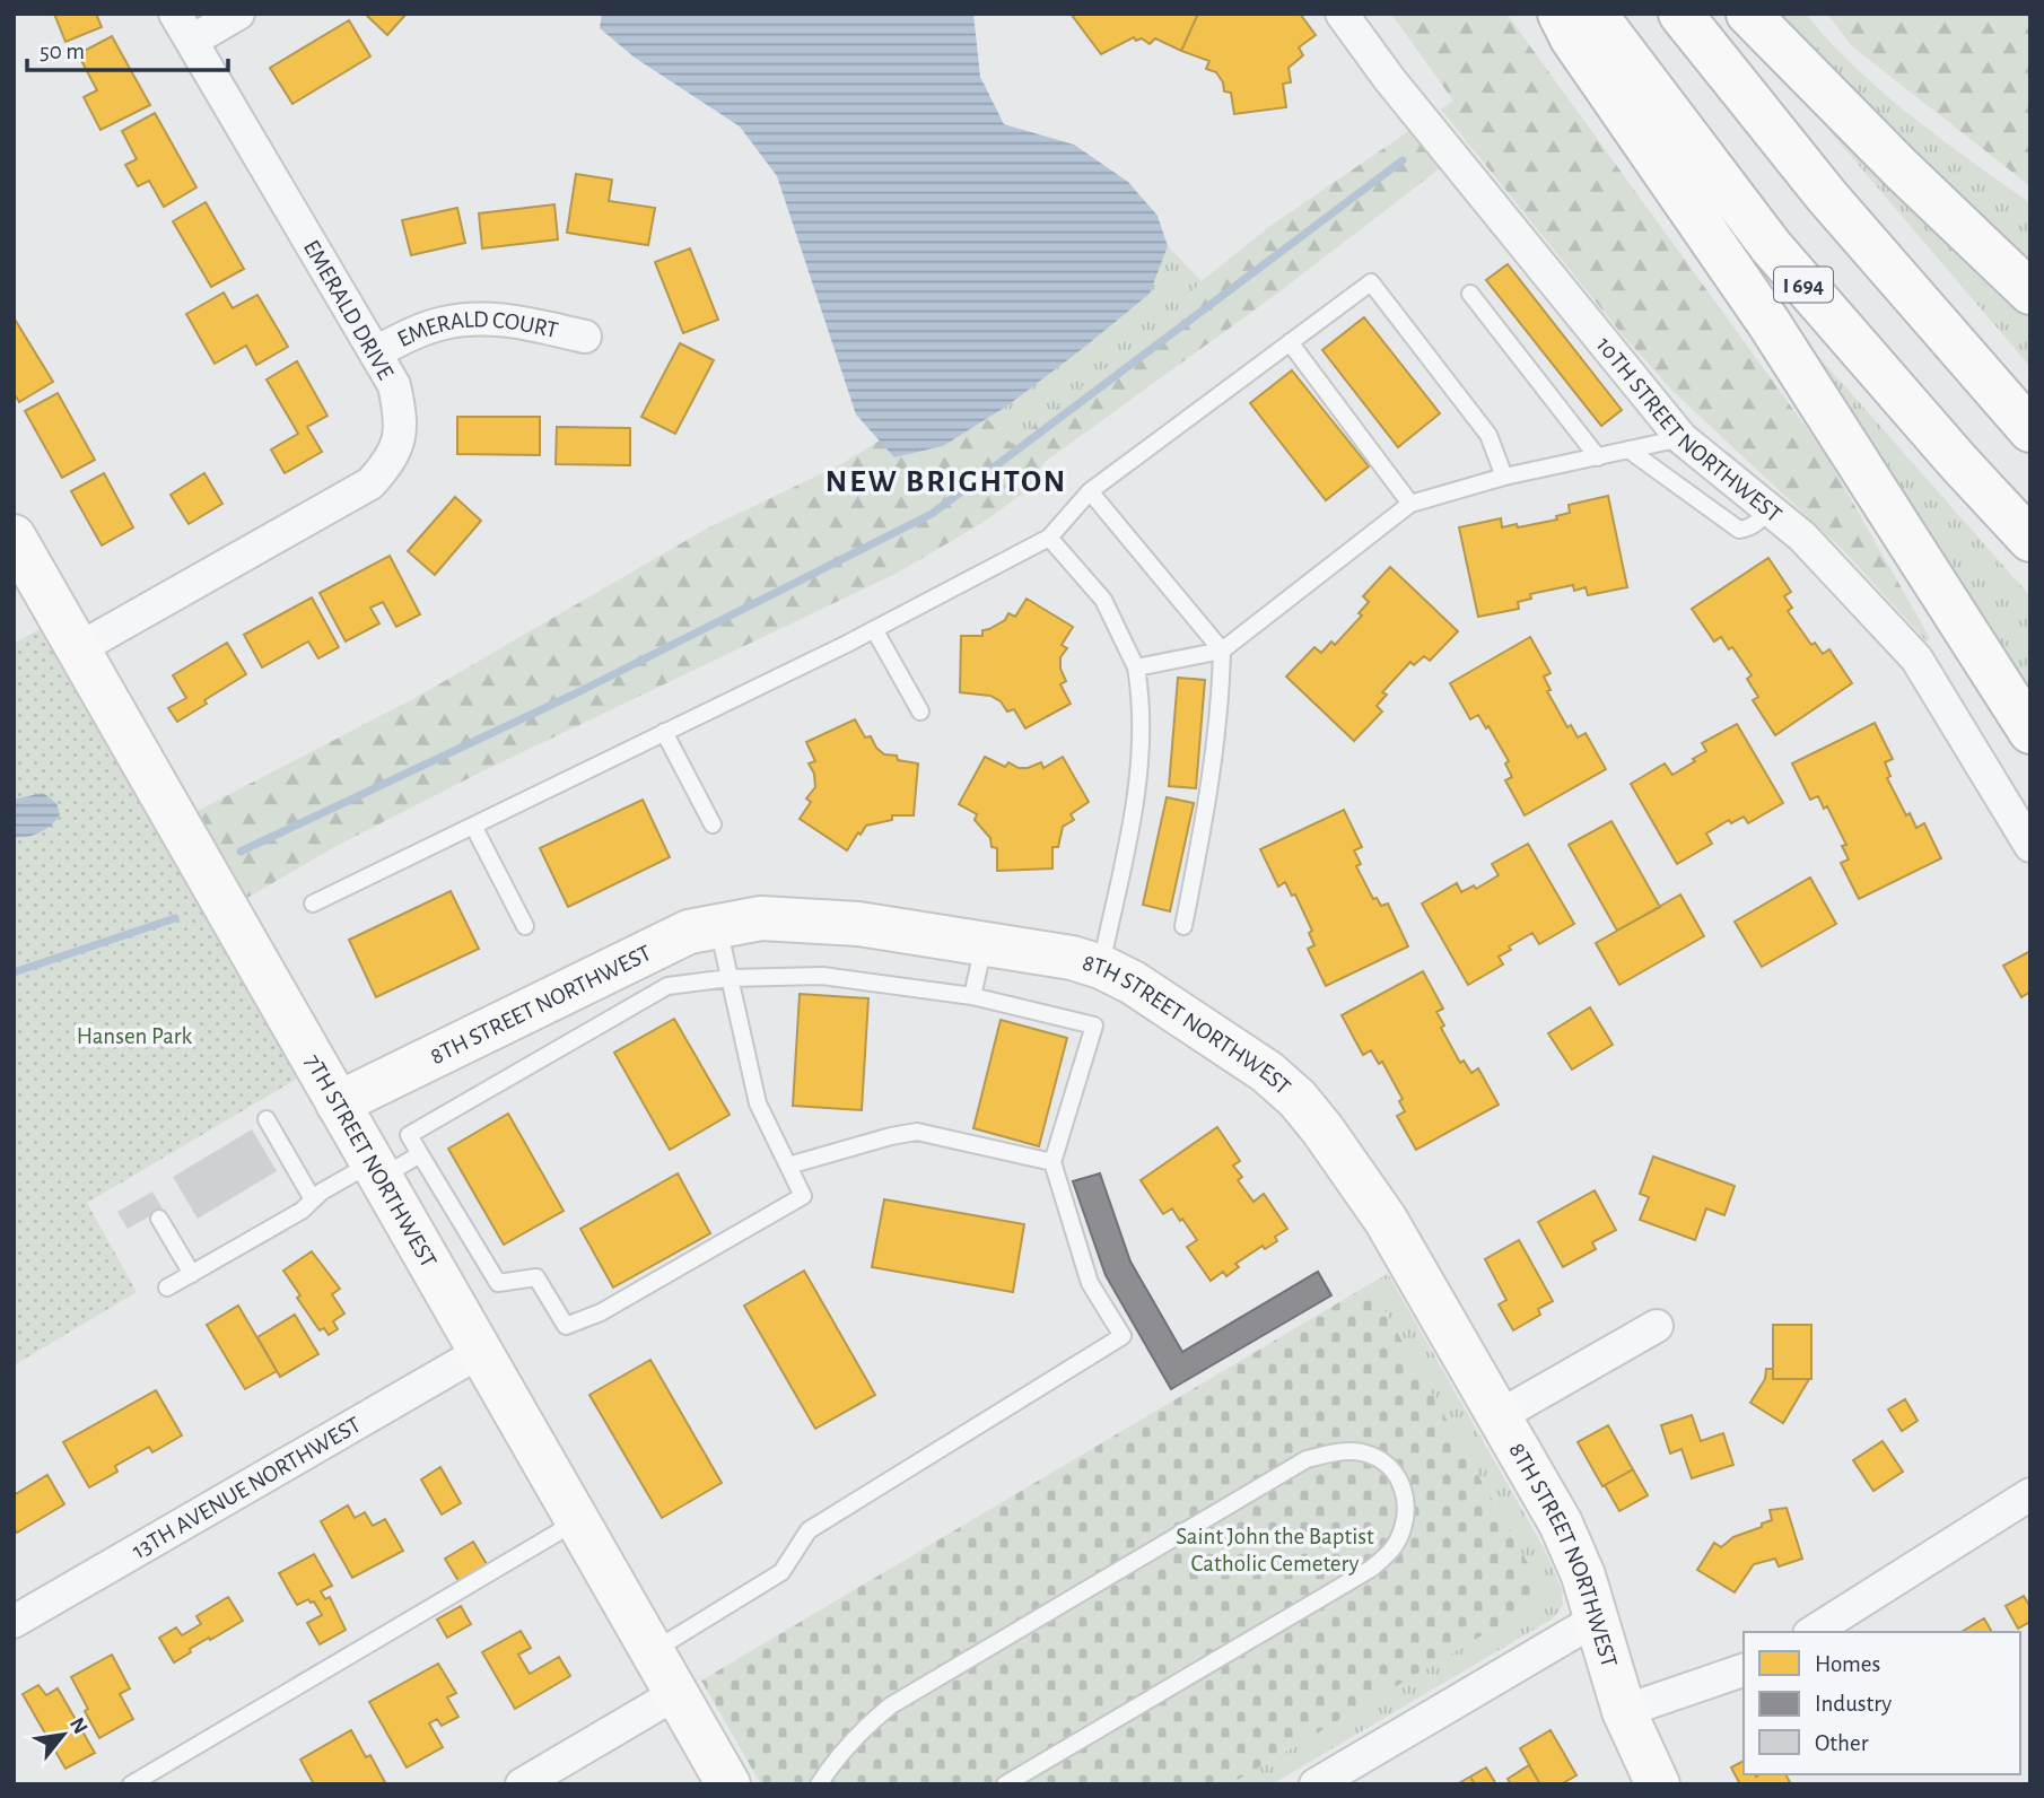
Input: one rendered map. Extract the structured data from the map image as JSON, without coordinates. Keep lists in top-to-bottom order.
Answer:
{
  "streets": {
    "main road": ["I 694", "8TH STREET NORTHWEST", "7TH STREET NORTHWEST"],
    "street": [
      "EMERALD DRIVE",
      "EMERALD COURT",
      "10TH STREET NORTHWEST",
      "13TH AVENUE NORTHWEST"
    ]
  },
  "crossings": [
    ["EMERALD DRIVE", "EMERALD COURT"],
    ["EMERALD DRIVE", "7TH STREET NORTHWEST"],
    ["8TH STREET NORTHWEST", "7TH STREET NORTHWEST"],
    ["7TH STREET NORTHWEST", "13TH AVENUE NORTHWEST"]
  ],
  "districts": ["NEW BRIGHTON"],
  "parks": ["Hansen Park", "Saint John the Baptist Catholic Cemetery"],
  "legend": ["Homes", "Industry", "Other"],
  "scale_bar": "50 m",
  "north": "top right"
}
